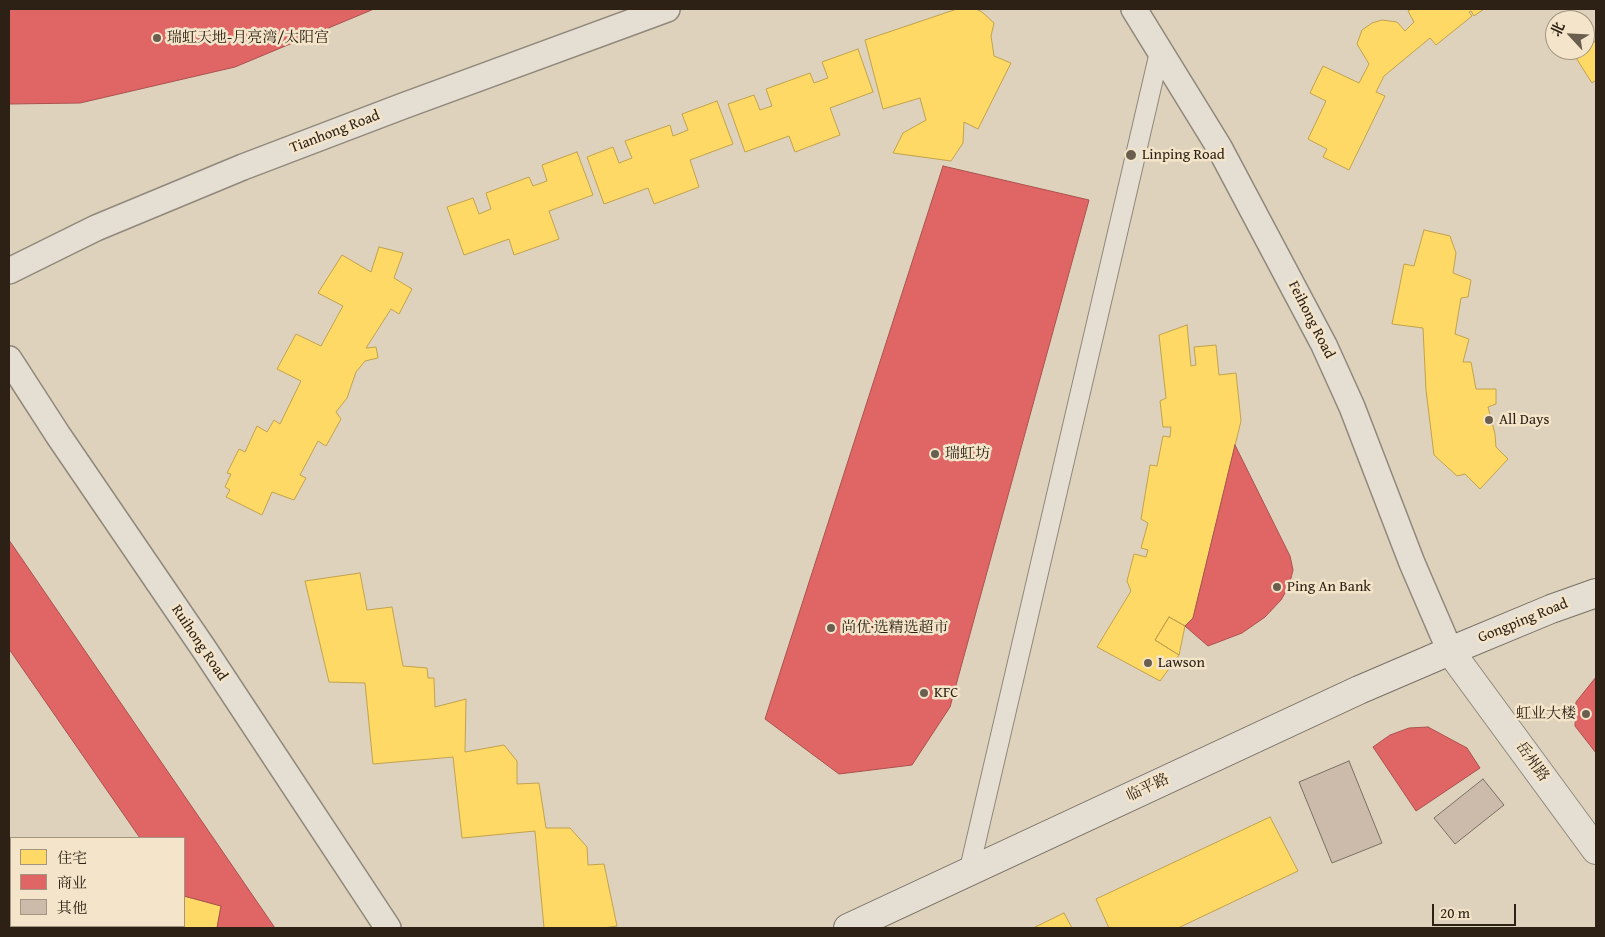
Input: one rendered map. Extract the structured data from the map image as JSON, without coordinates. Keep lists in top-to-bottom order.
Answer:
{
  "streets": {
    "main road": ["Gongping Road", "岳州路", "临平路"],
    "street": ["Tianhong Road", "Feihong Road", "Ruihong Road"]
  },
  "crossings": [
    ["Feihong Road", "Gongping Road"],
    ["Feihong Road", "岳州路"],
    ["Feihong Road", "临平路"],
    ["Gongping Road", "岳州路"],
    ["Gongping Road", "临平路"],
    ["岳州路", "临平路"]
  ],
  "places": [
    "瑞虹天地-月亮湾/太阳宫",
    "Linping Road",
    "All Days",
    "瑞虹坊",
    "Ping An Bank",
    "尚优·选精选超市",
    "Lawson",
    "KFC",
    "虹业大楼"
  ],
  "legend": ["住宅", "商业", "其他"],
  "scale_bar": "20 m",
  "north": "top left"
}
